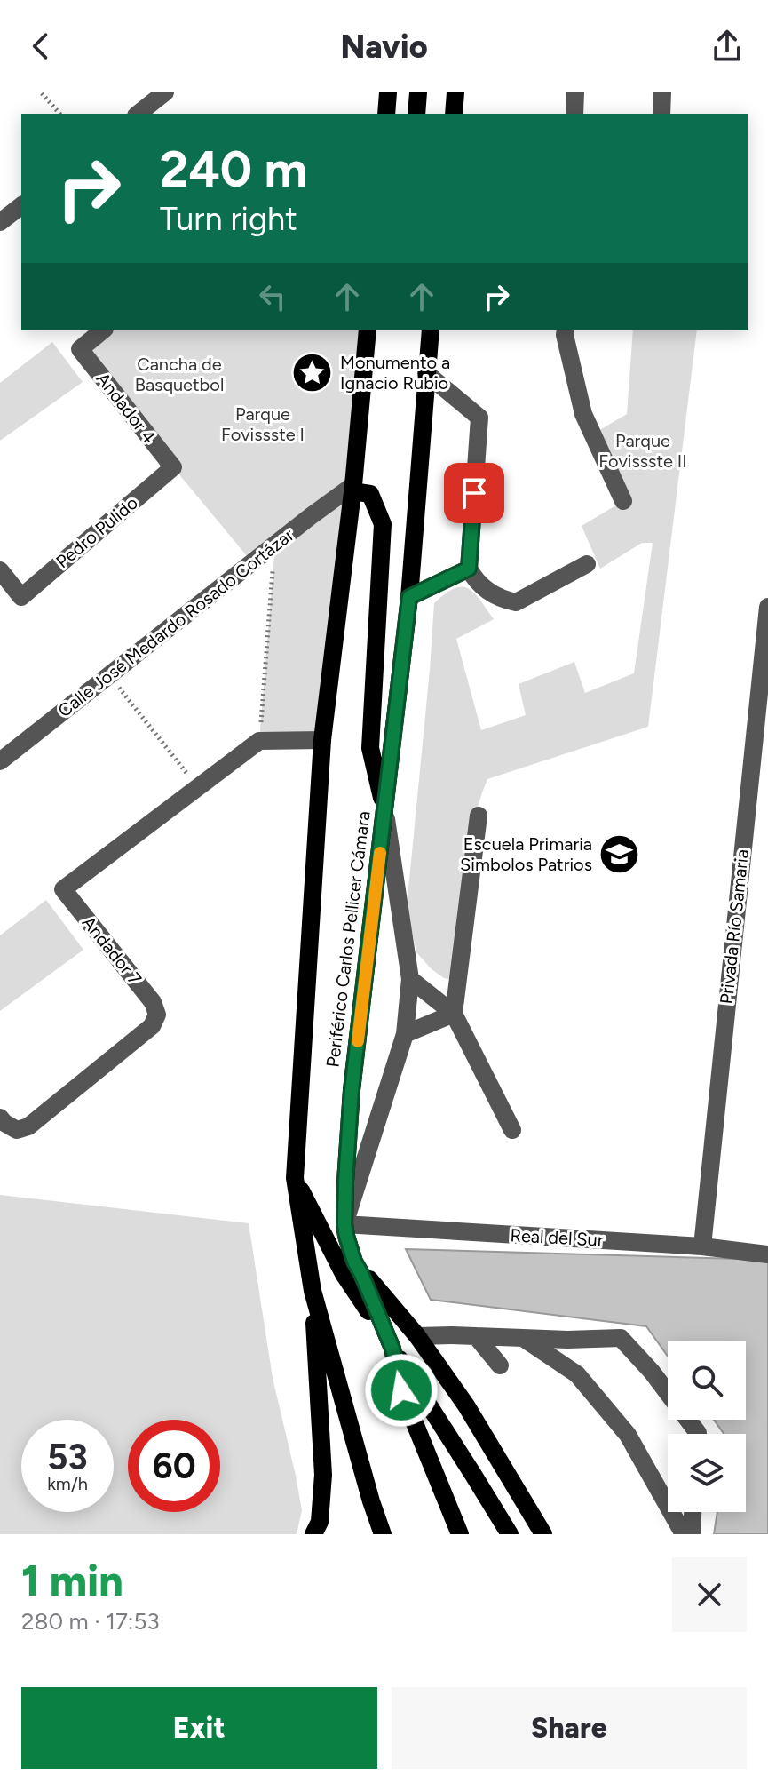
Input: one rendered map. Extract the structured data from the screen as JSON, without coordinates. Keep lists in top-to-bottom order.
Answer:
{
  "streets": {
    "main road": ["Periférico Carlos Pellicer Cámara"],
    "street": [
      "Andador 4",
      "Pedro Pulido",
      "Calle José Medardo Rosado Cortázar",
      "Privada Río Samaria",
      "Andador 7",
      "Real del Sur"
    ]
  },
  "crossings": [
    ["Andador 4", "Pedro Pulido"],
    ["Calle José Medardo Rosado Cortázar", "Periférico Carlos Pellicer Cámara"],
    ["Privada Río Samaria", "Real del Sur"],
    ["Periférico Carlos Pellicer Cámara", "Real del Sur"]
  ],
  "parks": ["Cancha de Basquetbol", "Parque Fovissste I", "Parque Fovissste II"],
  "places": {
    "place": ["Monumento a Ignacio Rubio"],
    "school or university": ["Escuela Primaria Simbolos Patrios"]
  },
  "page": {
    "header": "Navio",
    "turn": ["240 m", "Turn right"],
    "speed": "53 km/h",
    "limit": "60",
    "heading": ["1 min", "280 m · 17:53"],
    "buttons": ["Exit", "Share"]
  }
}
